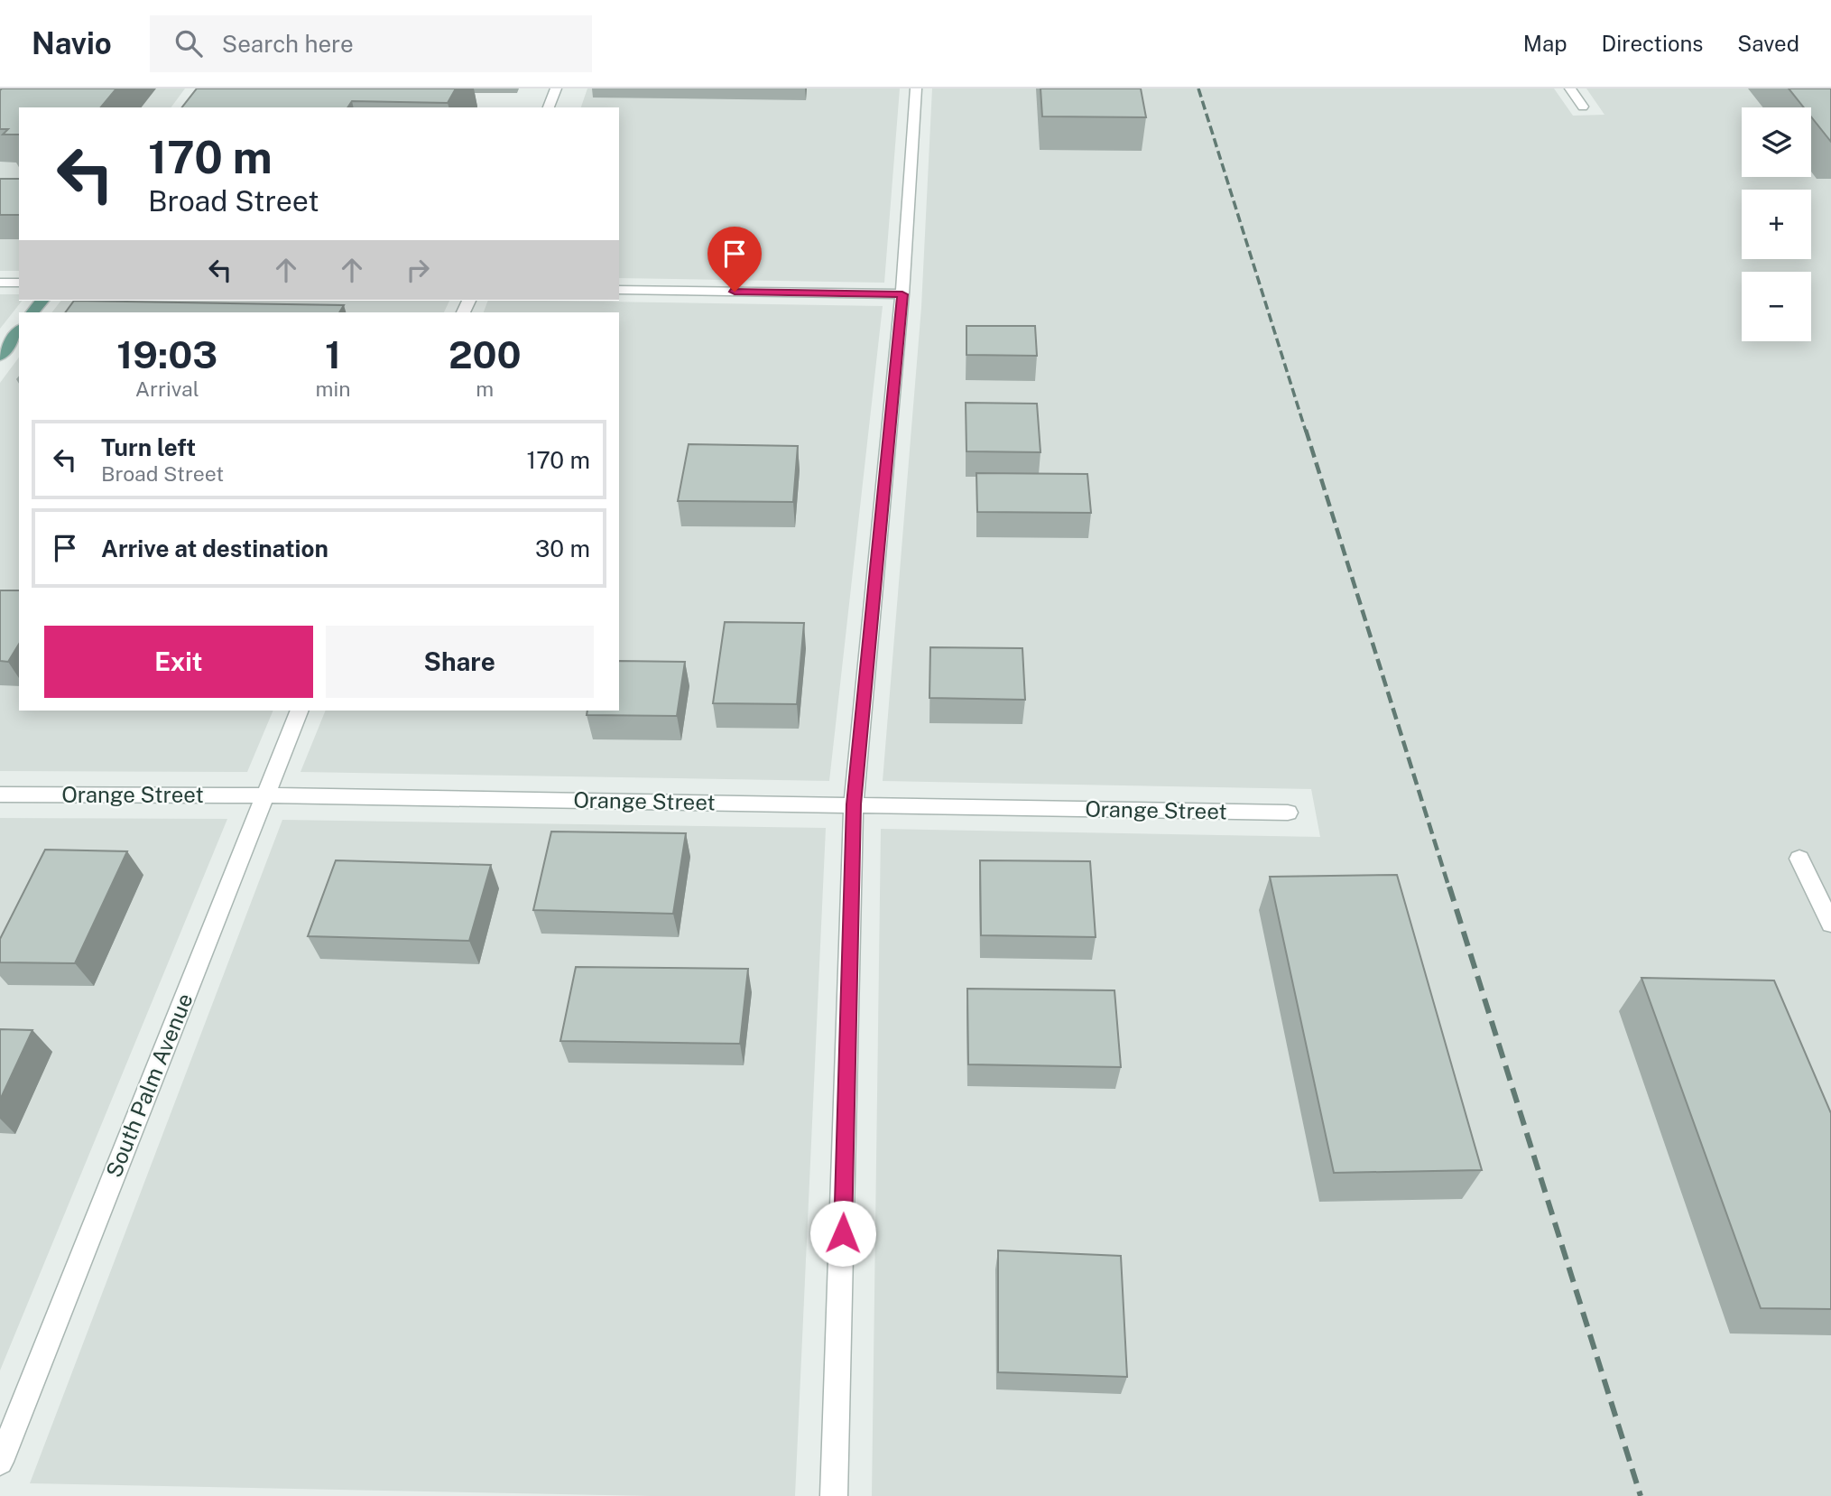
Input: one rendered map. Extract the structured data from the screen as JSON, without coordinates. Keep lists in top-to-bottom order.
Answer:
{
  "streets": {
    "street": ["Orange Street", "South Palm Avenue"]
  },
  "crossings": [
    ["Orange Street", "South Palm Avenue"]
  ],
  "page": {
    "header": "Navio",
    "search": "Search here",
    "nav": ["Map", "Directions", "Saved"],
    "map_buttons": ["+", "−"],
    "turn": ["170 m", "Broad Street"],
    "eta": [
      "19:03",
      "Arrival",
      "1",
      "min",
      "200",
      "m"
    ],
    "list": [
      {
        "name": "Turn left",
        "note": "Broad Street",
        "value": "170 m"
      },
      {
        "name": "Arrive at destination",
        "value": "30 m"
      }
    ],
    "buttons": ["Exit", "Share"]
  }
}
